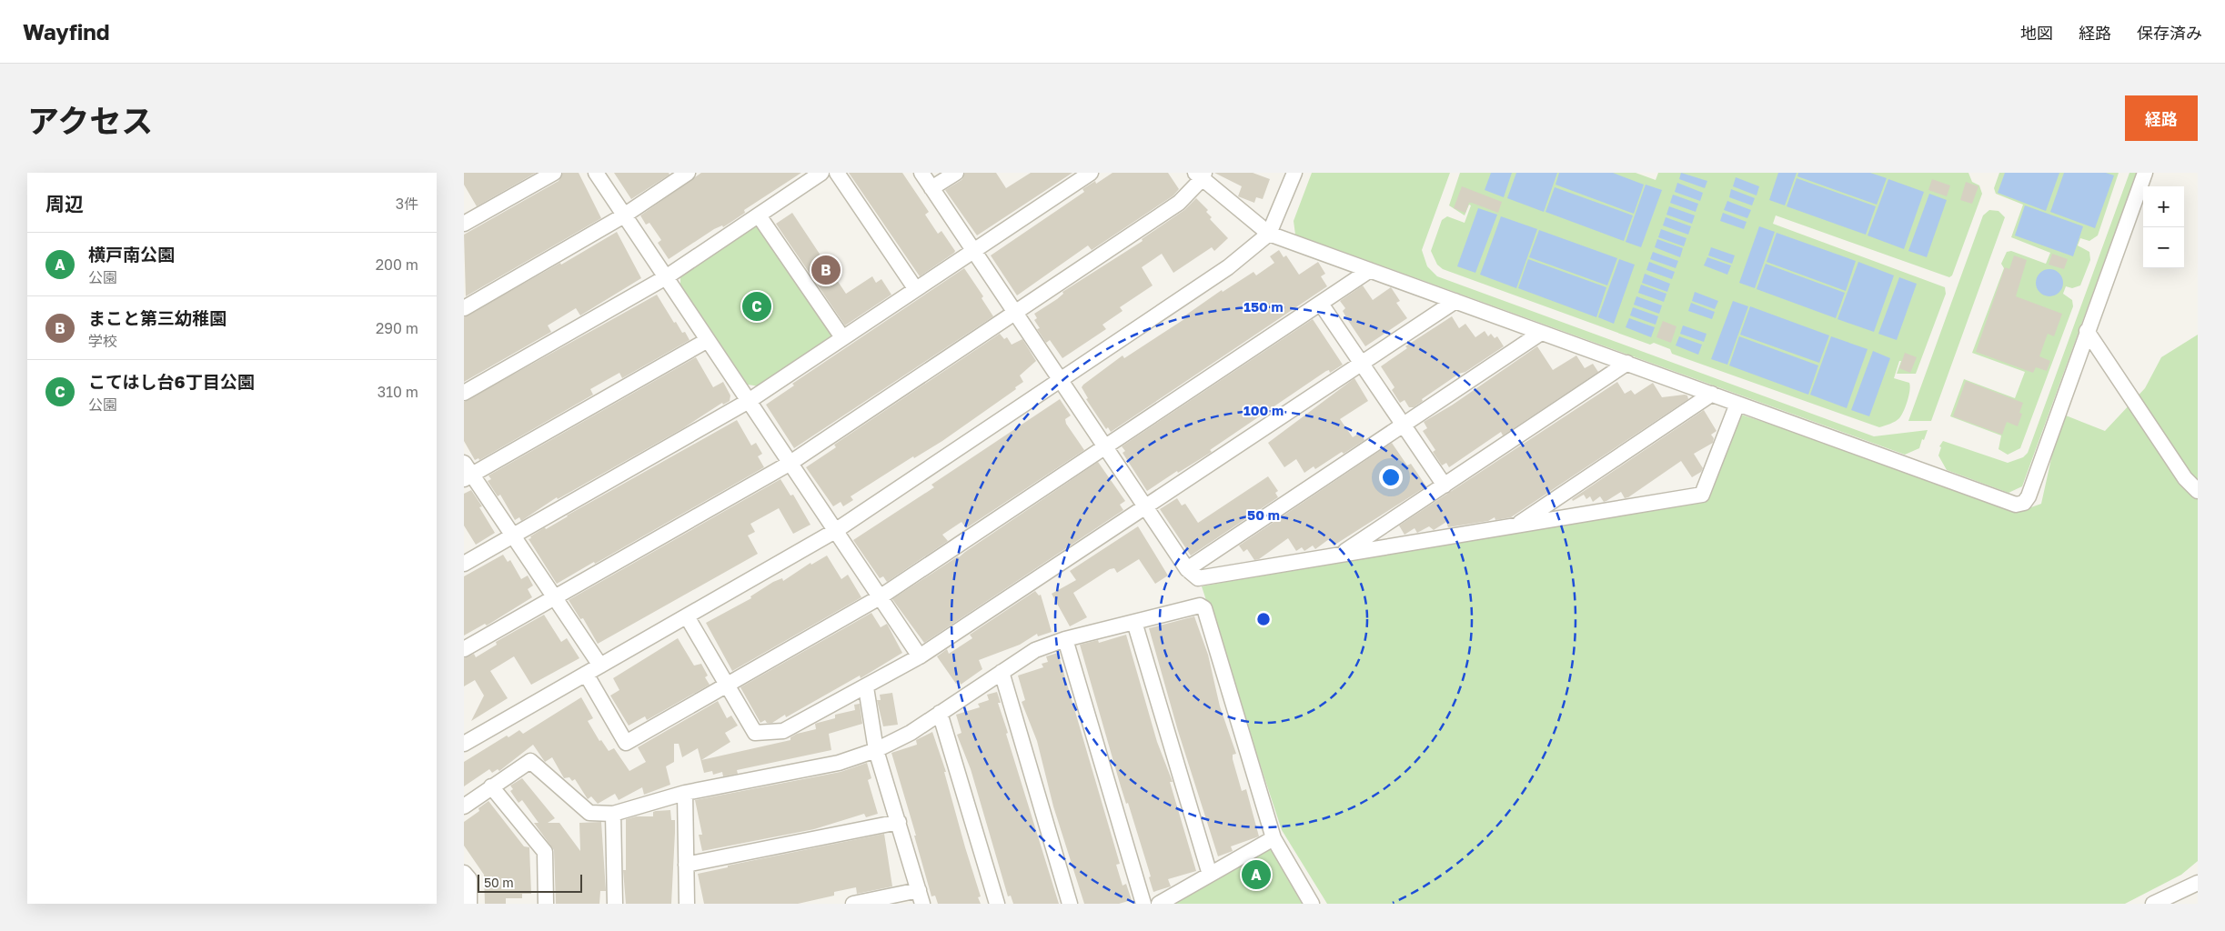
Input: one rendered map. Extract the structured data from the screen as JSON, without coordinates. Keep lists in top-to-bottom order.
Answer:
{
  "scale_bar": "50 m",
  "page": {
    "header": "Wayfind",
    "nav": ["地図", "経路", "保存済み"],
    "title": "アクセス",
    "buttons": "経路",
    "heading": ["周辺", "3件"],
    "map_buttons": ["+", "−"],
    "list": [
      {
        "mark": "A",
        "name": "横戸南公園",
        "note": "公園",
        "value": "200 m"
      },
      {
        "mark": "B",
        "name": "まこと第三幼稚園",
        "note": "学校",
        "value": "290 m"
      },
      {
        "mark": "C",
        "name": "こてはし台6丁目公園",
        "note": "公園",
        "value": "310 m"
      }
    ],
    "pins": ["B", "C", "A"],
    "scale": "50 m"
  },
  "rings": ["150 m", "100 m", "50 m"]
}
